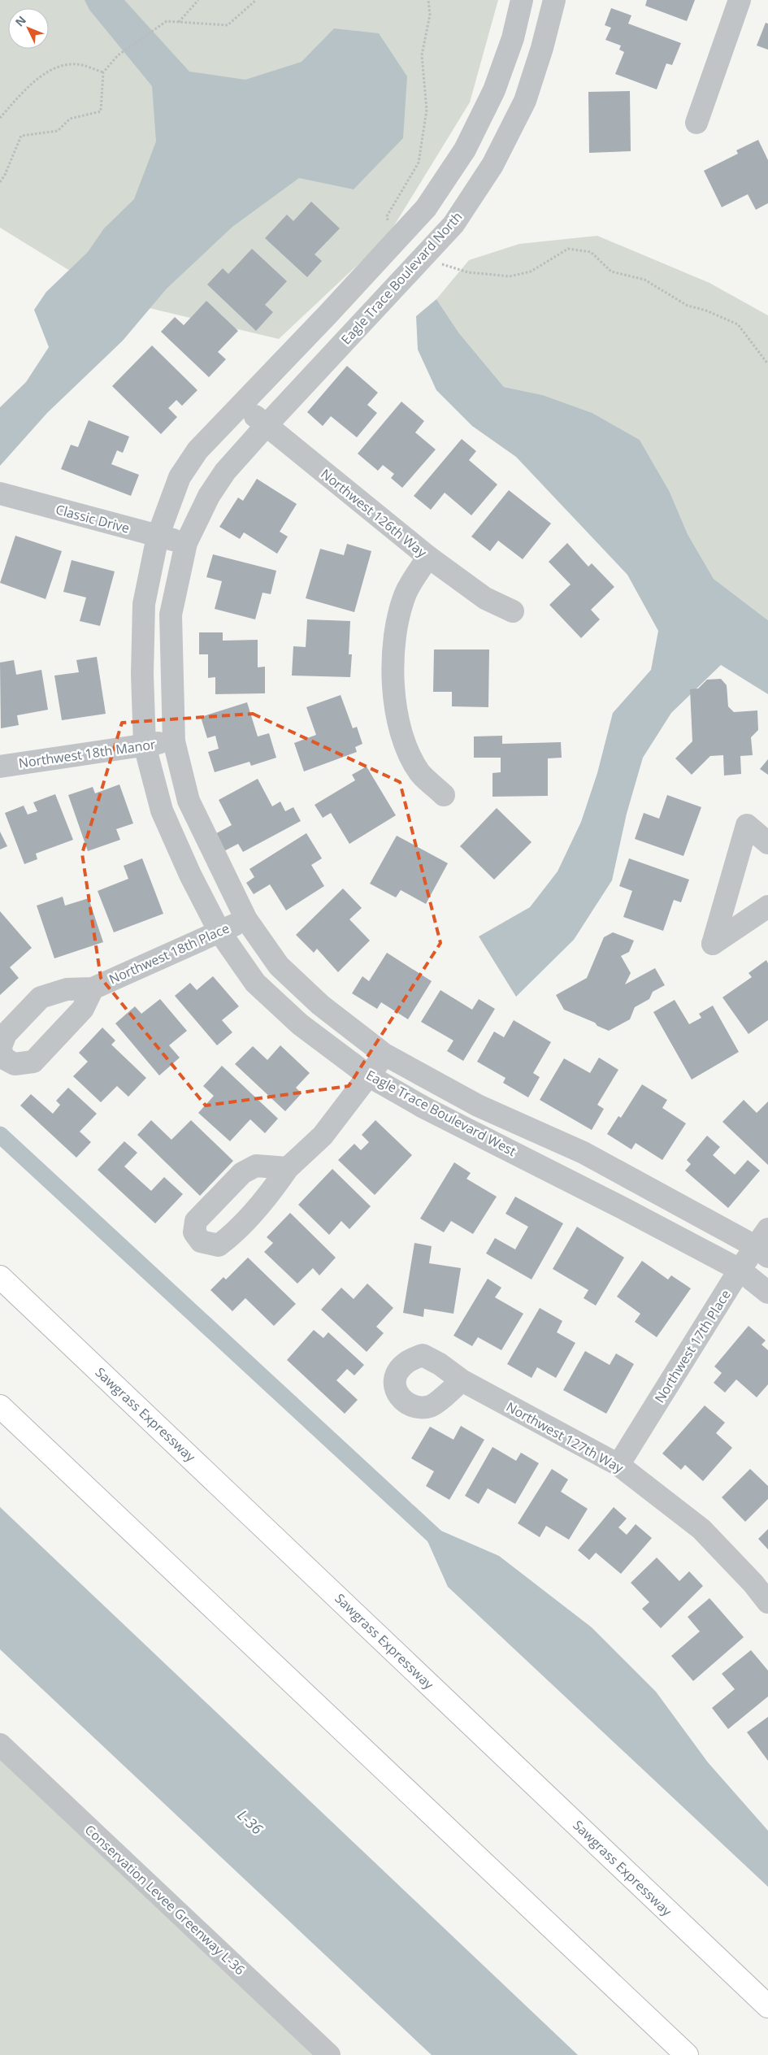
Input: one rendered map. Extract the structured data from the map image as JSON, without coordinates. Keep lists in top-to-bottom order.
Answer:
{
  "streets": {
    "highway": ["Sawgrass Expressway"],
    "street": [
      "Eagle Trace Boulevard North",
      "Northwest 126th Way",
      "Classic Drive",
      "Northwest 18th Manor",
      "Northwest 18th Place",
      "Eagle Trace Boulevard West",
      "Northwest 17th Place",
      "Northwest 127th Way",
      "Conservation Levee Greenway L-36"
    ]
  },
  "crossings": [
    ["Eagle Trace Boulevard North", "Northwest 126th Way"],
    ["Eagle Trace Boulevard North", "Eagle Trace Boulevard West"],
    ["Northwest 126th Way", "Eagle Trace Boulevard West"],
    ["Classic Drive", "Eagle Trace Boulevard West"],
    ["Northwest 18th Manor", "Eagle Trace Boulevard West"],
    ["Northwest 18th Place", "Eagle Trace Boulevard West"],
    ["Eagle Trace Boulevard West", "Northwest 17th Place"],
    ["Northwest 17th Place", "Northwest 127th Way"]
  ],
  "water": ["L-36"],
  "north": "top left"
}
